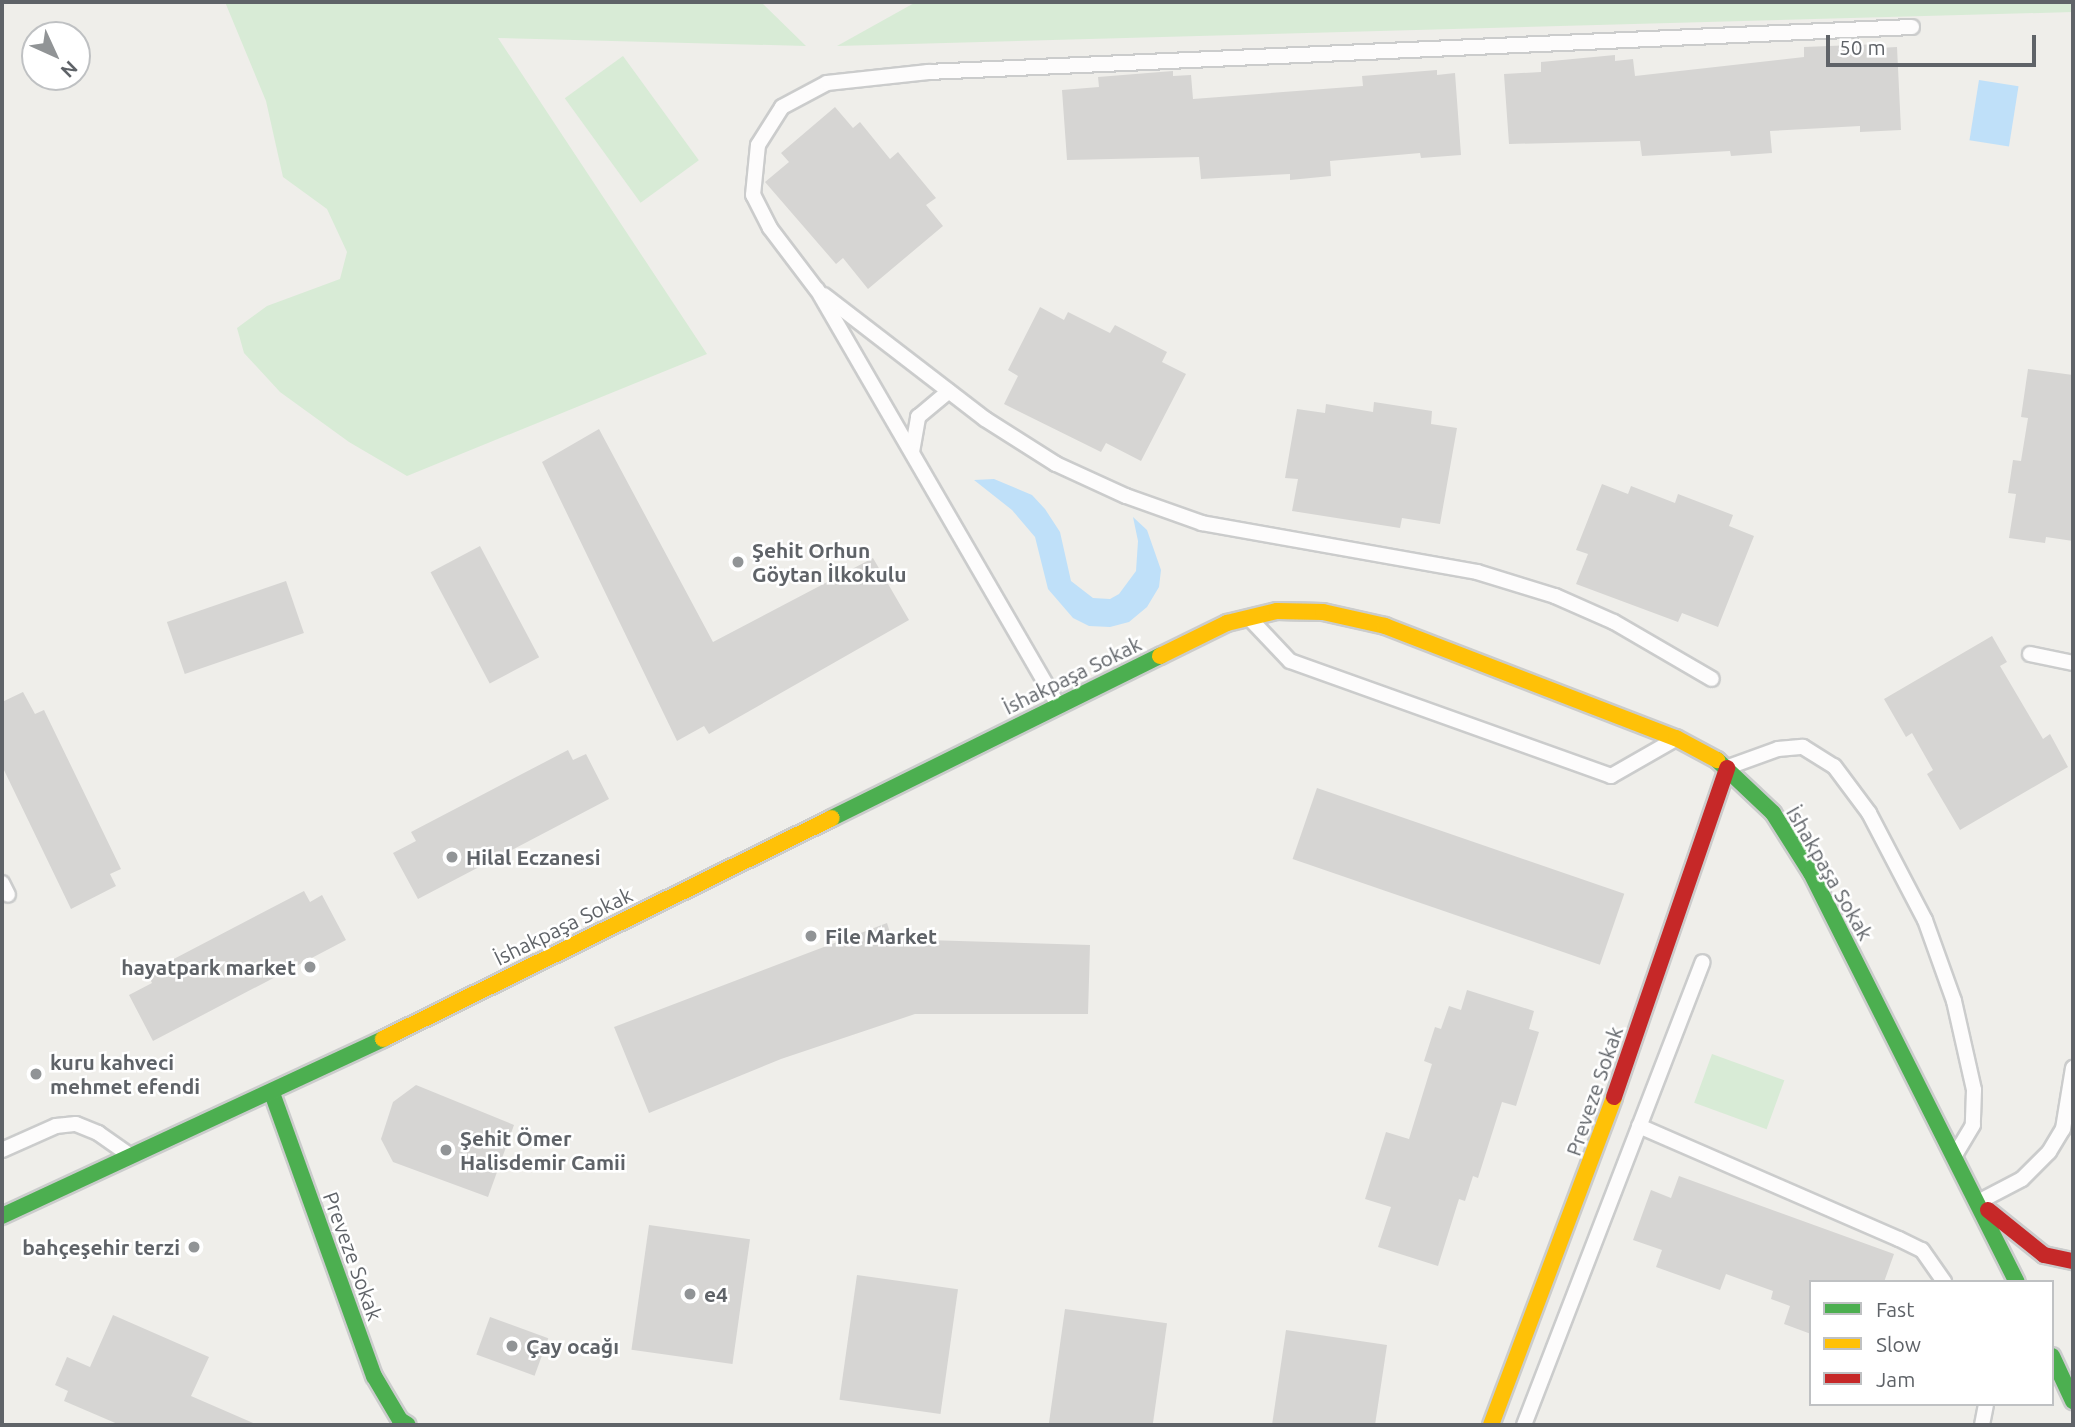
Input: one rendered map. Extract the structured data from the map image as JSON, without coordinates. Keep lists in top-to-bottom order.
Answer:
{
  "streets": {
    "street": ["İshakpaşa Sokak", "Preveze Sokak"]
  },
  "crossings": [
    ["İshakpaşa Sokak", "Preveze Sokak"]
  ],
  "places": [
    "Şehit Orhun Göytan İlkokulu",
    "Hilal Eczanesi",
    "File Market",
    "hayatpark market",
    "kuru kahveci mehmet efendi",
    "Şehit Ömer Halisdemir Camii",
    "bahçeşehir terzi",
    "e4",
    "Çay ocağı"
  ],
  "legend": ["Fast", "Slow", "Jam"],
  "scale_bar": "50 m",
  "north": "bottom right"
}
